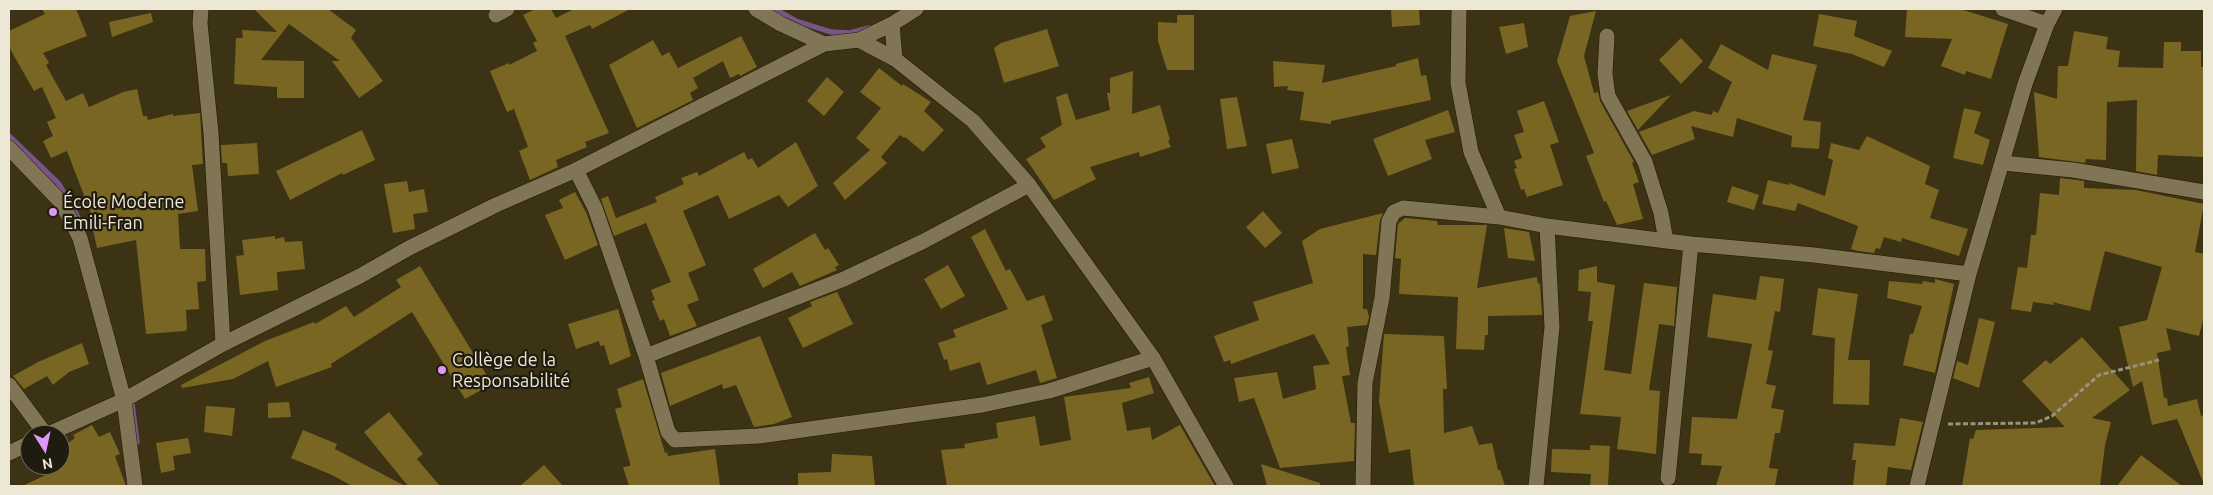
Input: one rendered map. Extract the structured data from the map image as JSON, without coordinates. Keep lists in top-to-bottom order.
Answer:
{
  "places": ["École Moderne Emili-Fran", "Collège de la Responsabilité"],
  "north": "bottom"
}
